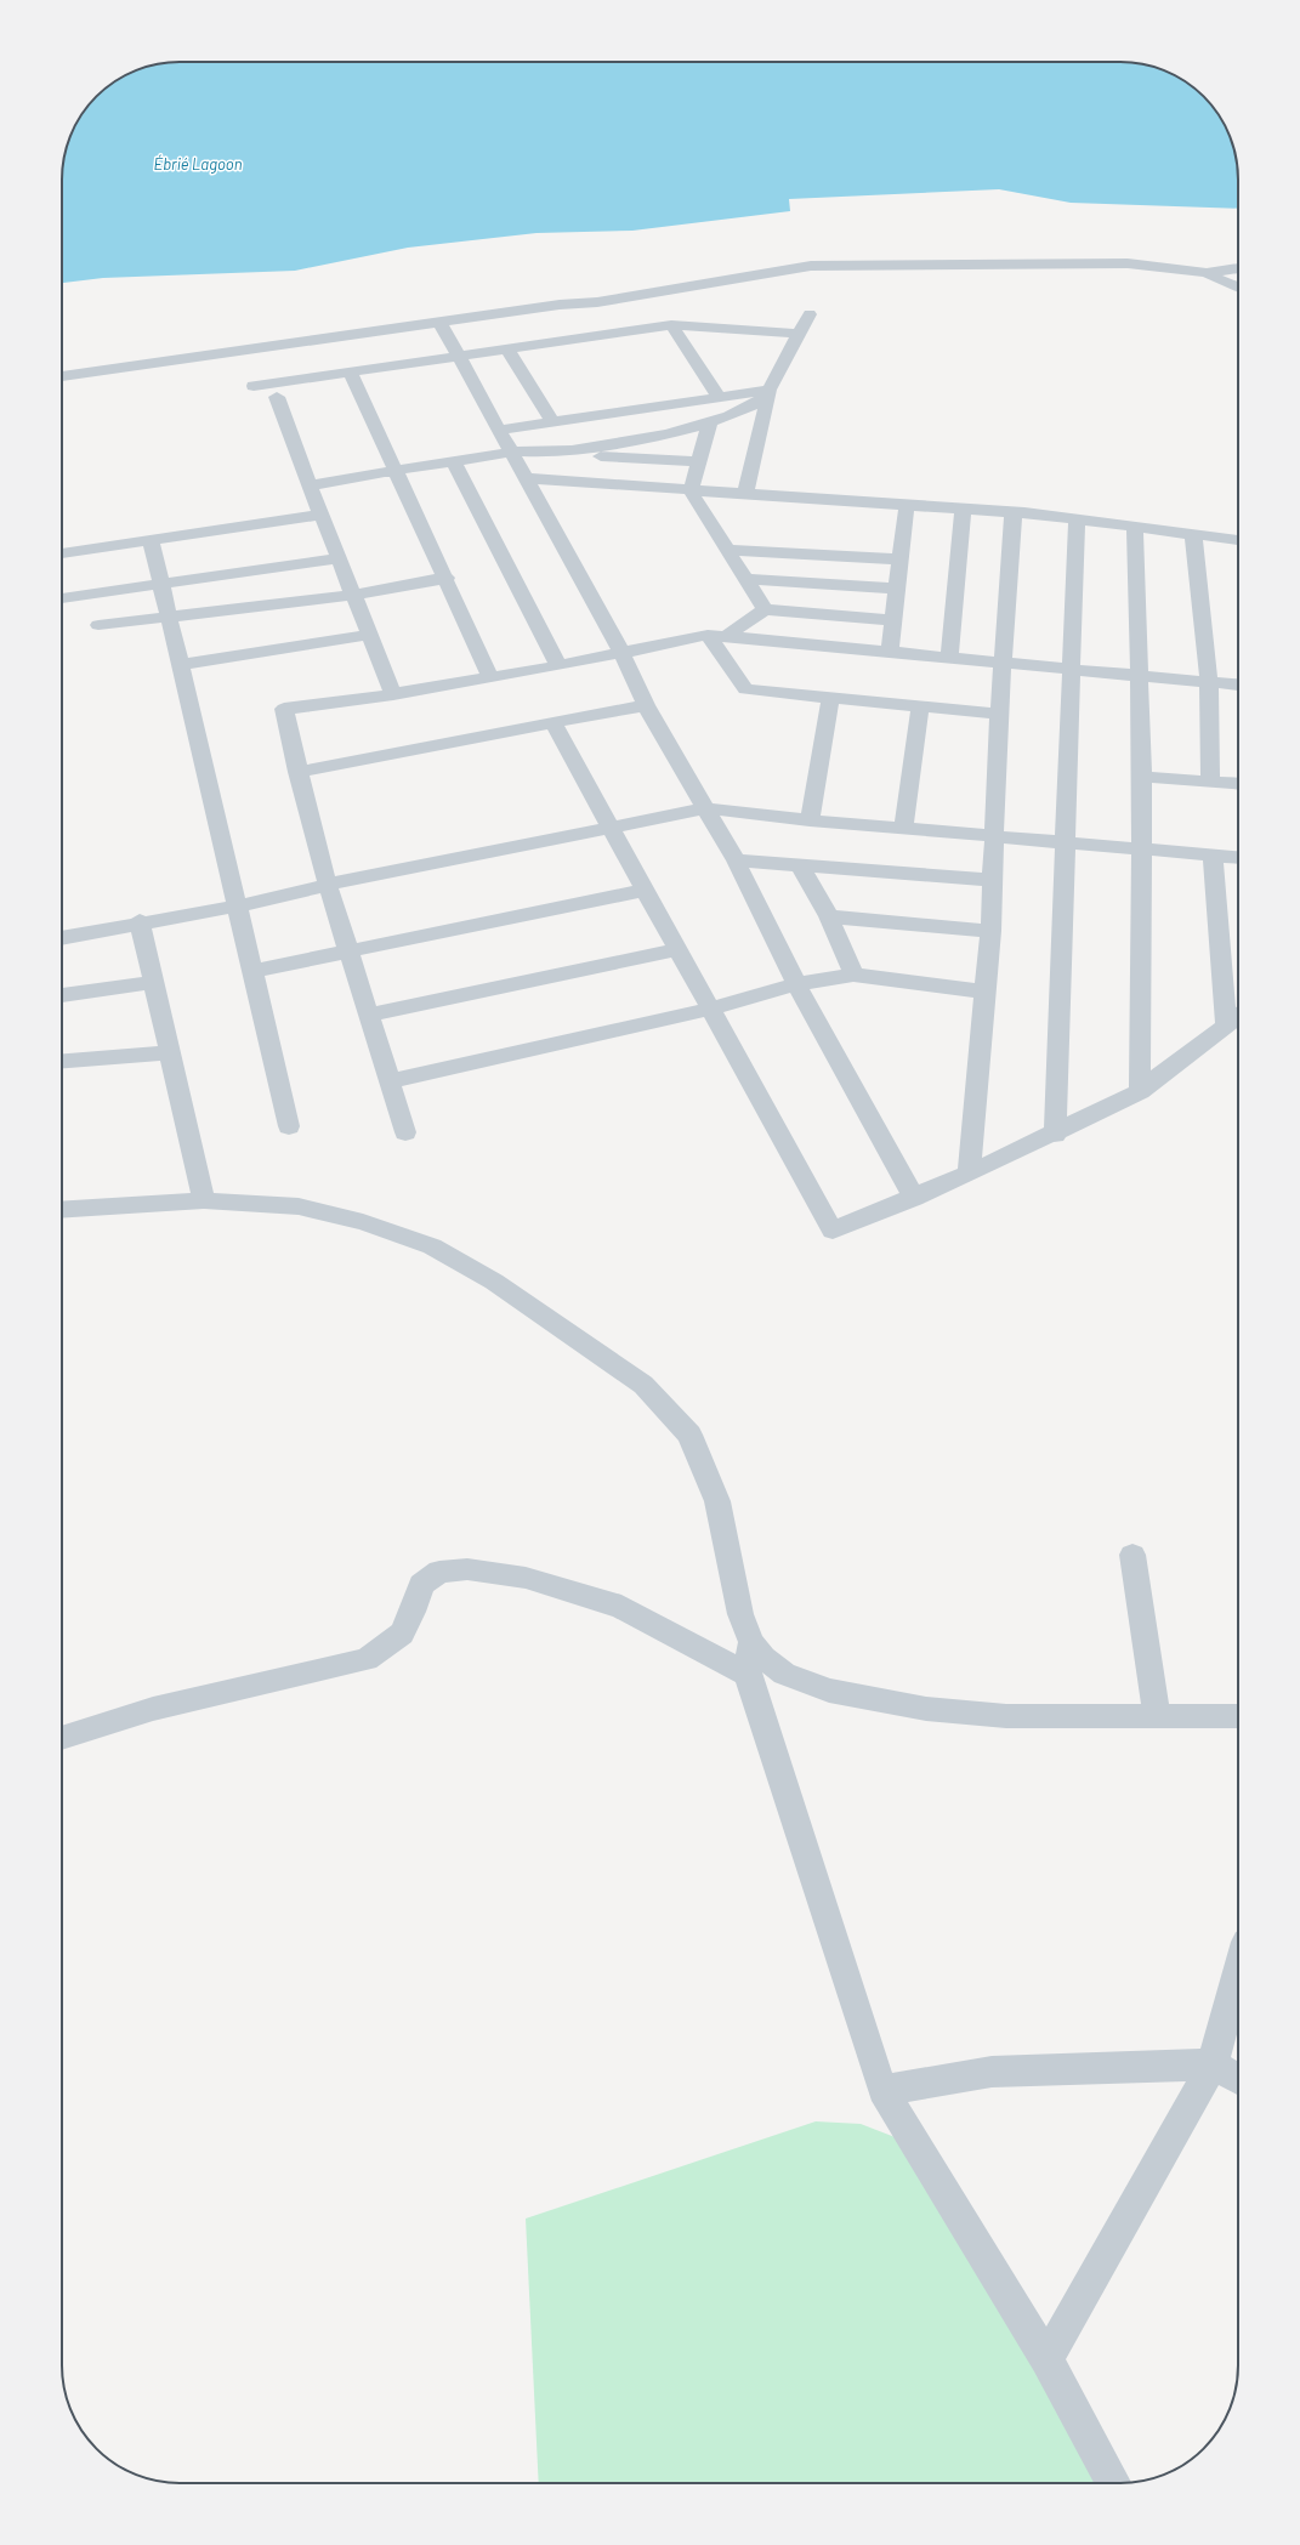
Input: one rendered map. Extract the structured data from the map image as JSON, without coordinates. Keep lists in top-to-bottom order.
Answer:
{
  "water": ["Ébrié Lagoon"]
}
